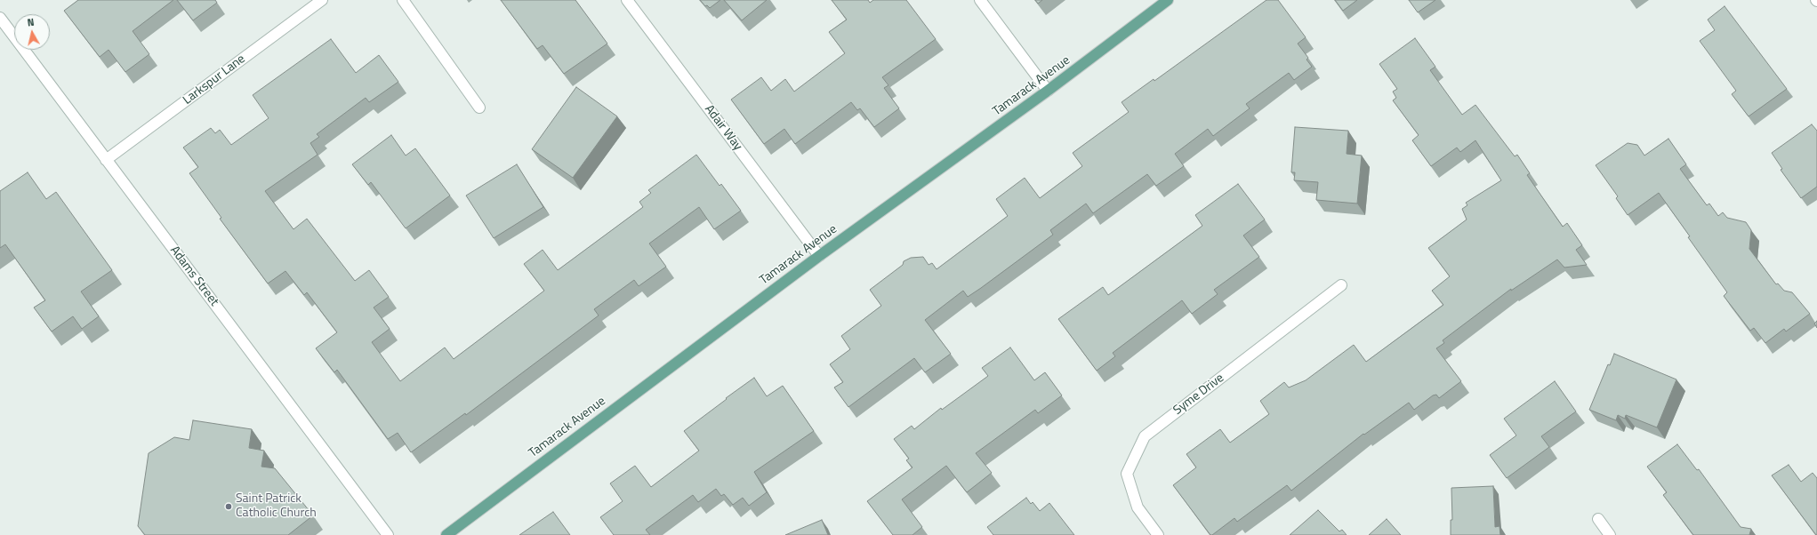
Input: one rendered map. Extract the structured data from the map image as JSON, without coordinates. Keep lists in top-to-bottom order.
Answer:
{
  "streets": {
    "main road": ["Tamarack Avenue"],
    "street": [
      "Larkspur Lane",
      "Adair Way",
      "Adams Street",
      "Syme Drive"
    ]
  },
  "crossings": [
    ["Larkspur Lane", "Adams Street"],
    ["Tamarack Avenue", "Adair Way"]
  ],
  "places": ["Saint Patrick Catholic Church"],
  "north": "top"
}
